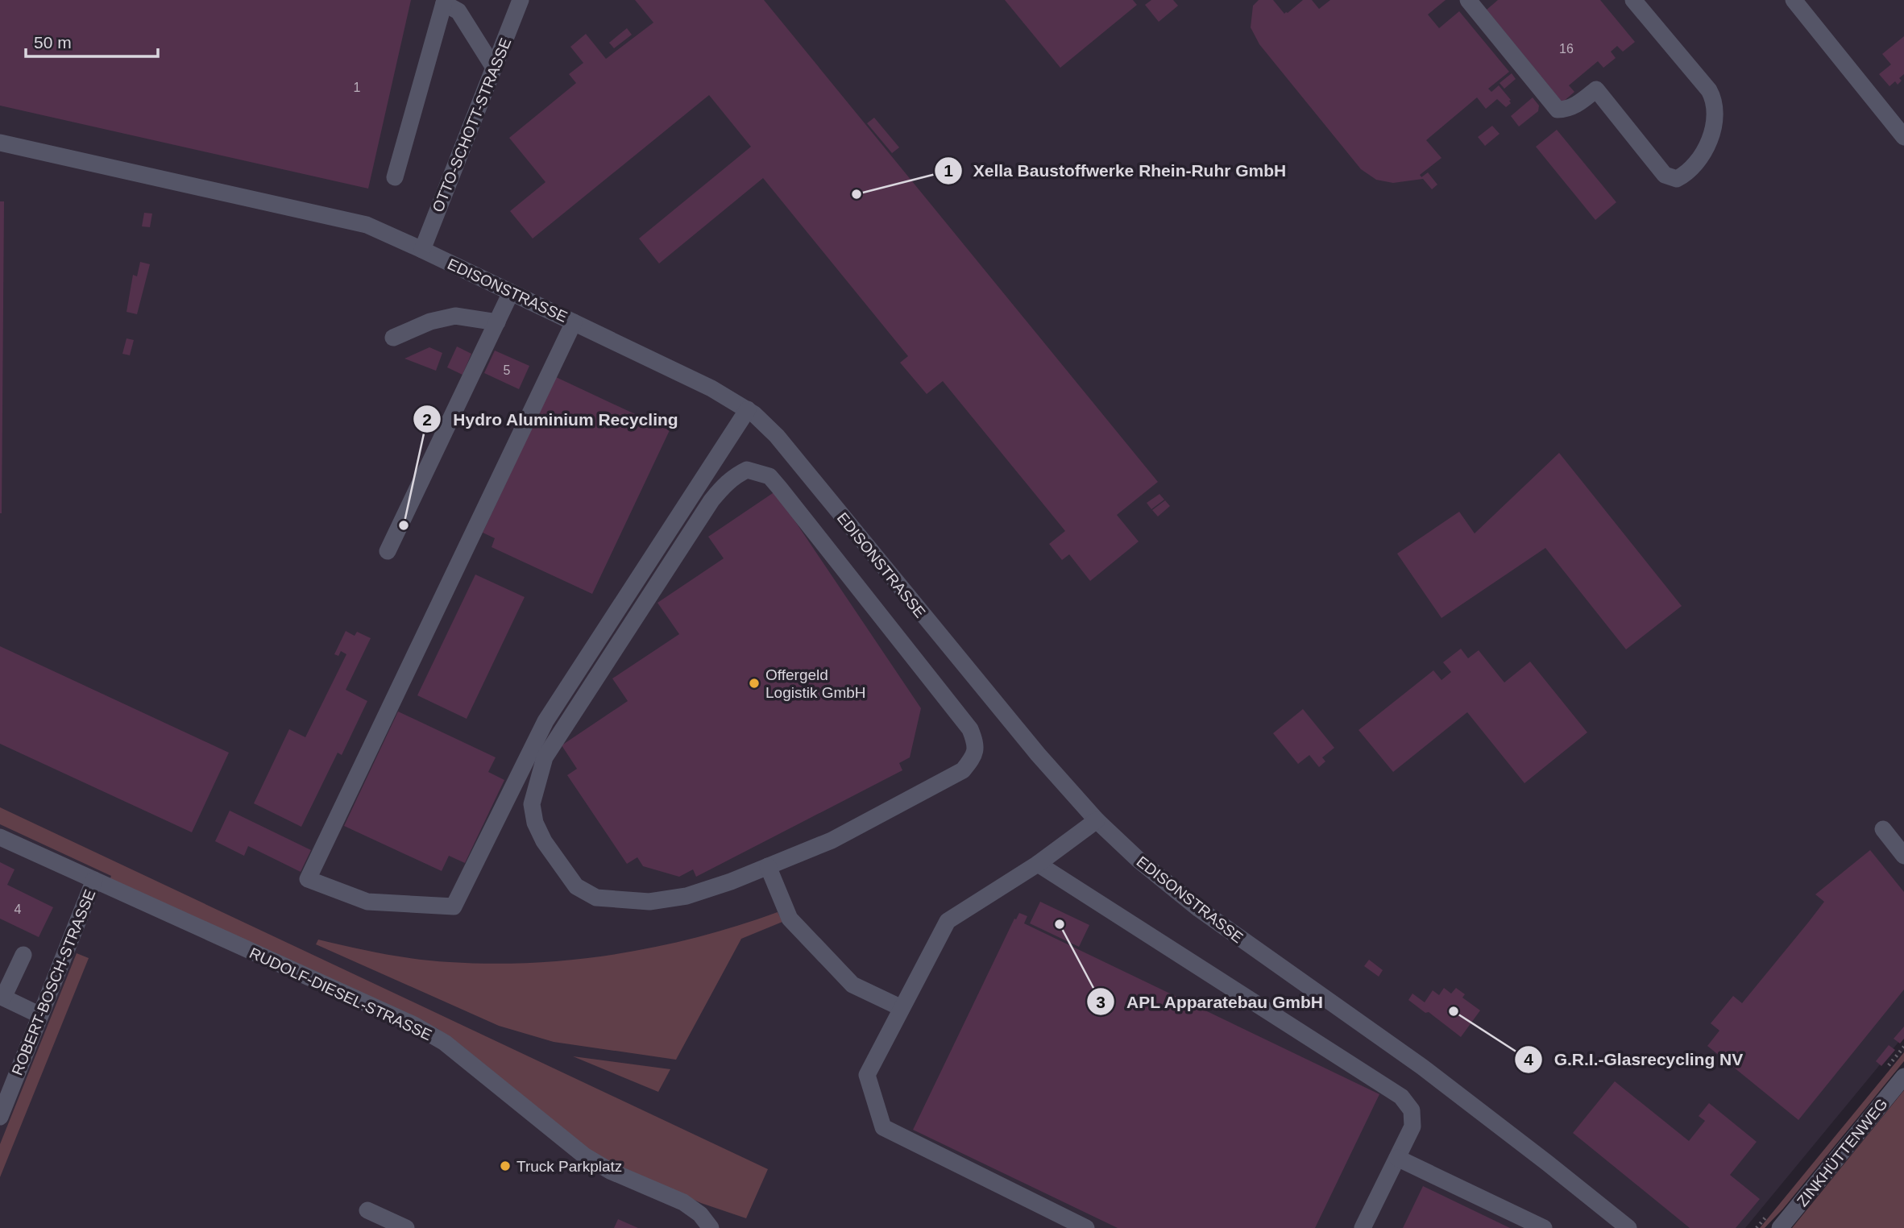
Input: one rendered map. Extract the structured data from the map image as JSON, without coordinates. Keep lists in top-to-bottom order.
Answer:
{
  "streets": {
    "street": [
      "OTTO-SCHOTT-STRASSE",
      "EDISONSTRASSE",
      "ROBERT-BOSCH-STRASSE",
      "RUDOLF-DIESEL-STRASSE",
      "ZINKHÜTTENWEG"
    ]
  },
  "crossings": [
    ["OTTO-SCHOTT-STRASSE", "EDISONSTRASSE"],
    ["ROBERT-BOSCH-STRASSE", "RUDOLF-DIESEL-STRASSE"]
  ],
  "places": [
    "Xella Baustoffwerke Rhein-Ruhr GmbH",
    "Hydro Aluminium Recycling",
    "Offergeld Logistik GmbH",
    "APL Apparatebau GmbH",
    "G.R.I.-Glasrecycling NV",
    "Truck Parkplatz"
  ],
  "house_numbers": [
    "16",
    "1",
    "5",
    "4"
  ],
  "scale_bar": "50 m"
}
